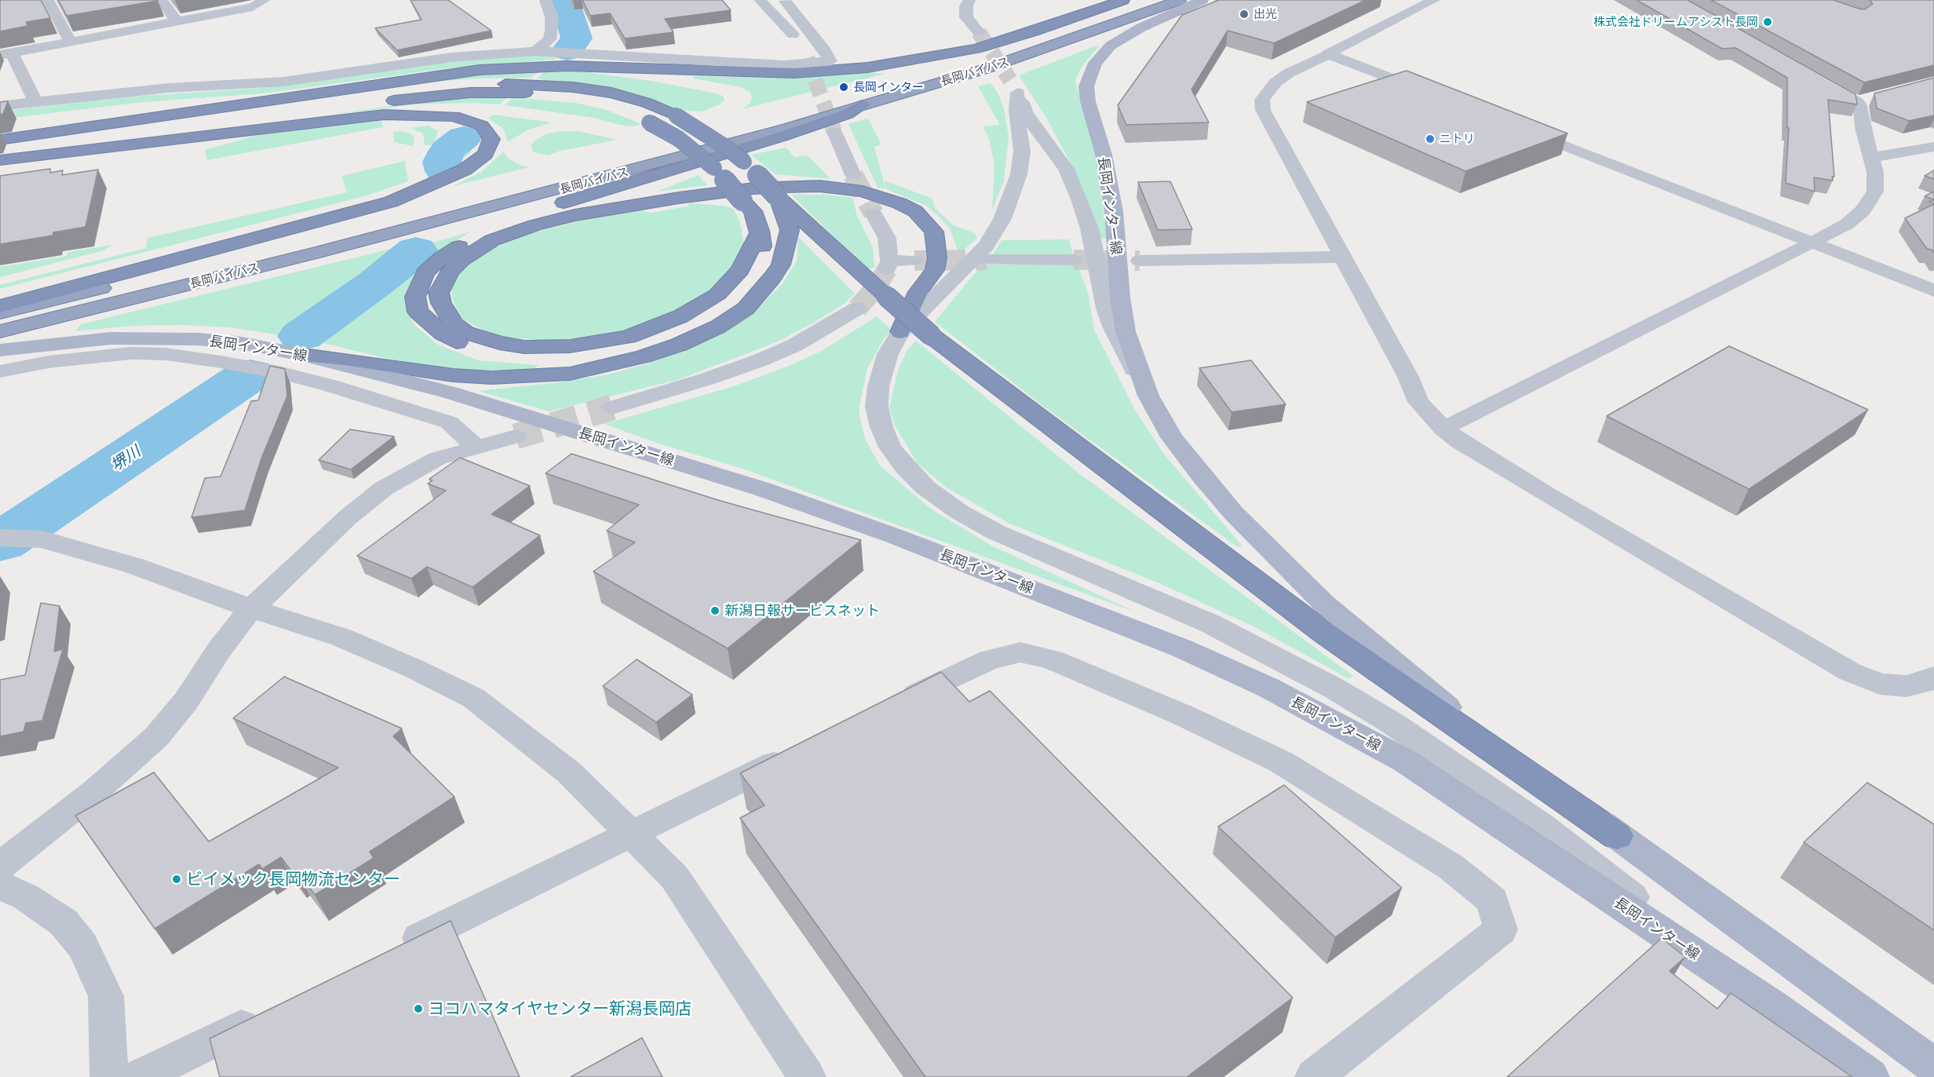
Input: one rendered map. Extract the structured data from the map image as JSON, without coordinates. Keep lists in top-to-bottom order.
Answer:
{
  "streets": {
    "highway": ["長岡バイパス"],
    "main road": ["長岡インター線"]
  },
  "water": ["堺川"],
  "places": [
    "出光",
    "株式会社ドリームアシスト長岡",
    "長岡インター",
    "ニトリ",
    "新潟日報サービスネット",
    "ビイメック長岡物流センター",
    "ヨコハマタイヤセンター新潟長岡店"
  ]
}
